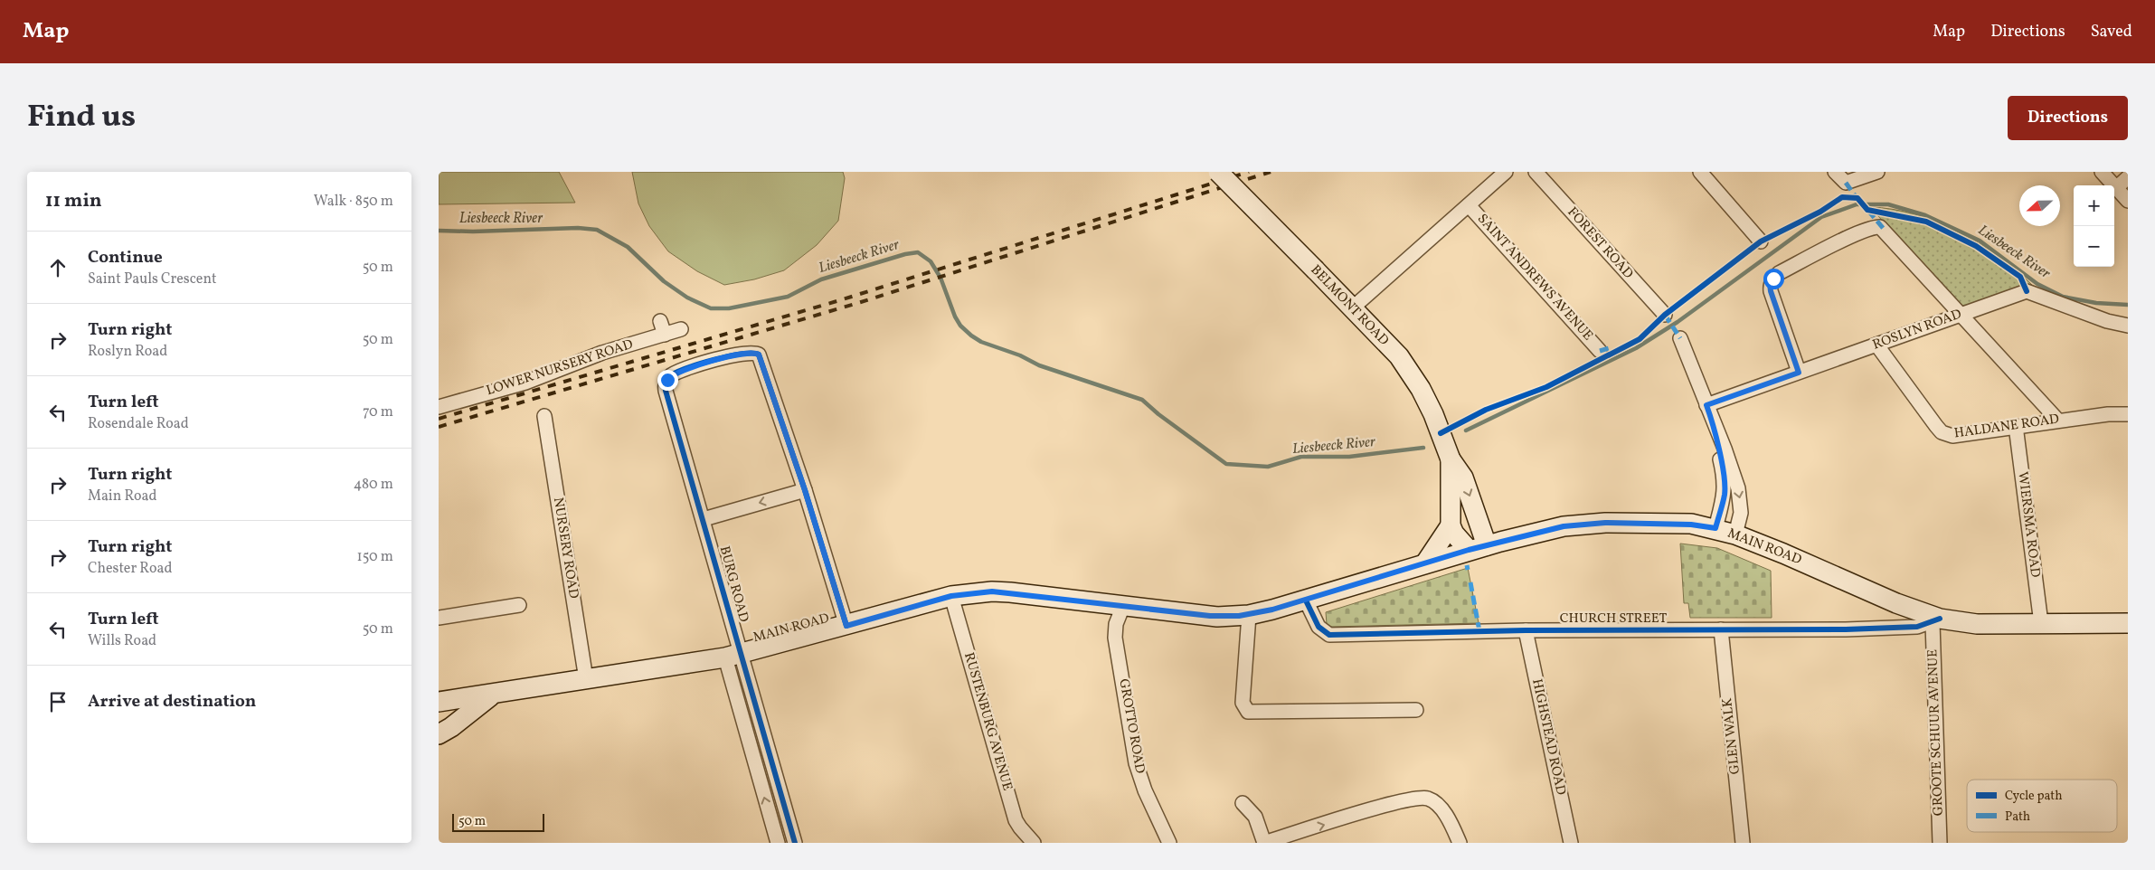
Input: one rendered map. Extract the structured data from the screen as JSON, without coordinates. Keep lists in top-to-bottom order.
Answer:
{
  "streets": {
    "main road": ["BELMONT ROAD", "MAIN ROAD"],
    "street": [
      "FOREST ROAD",
      "SAINT ANDREWS AVENUE",
      "ROSLYN ROAD",
      "LOWER NURSERY ROAD",
      "HALDANE ROAD",
      "WIERSMA ROAD",
      "NURSERY ROAD",
      "BURG ROAD",
      "CHURCH STREET",
      "RUSTENBURG AVENUE",
      "GROTTO ROAD",
      "GROOTE SCHUUR AVENUE",
      "GLEN WALK",
      "HIGHSTEAD ROAD"
    ]
  },
  "crossings": [
    ["BELMONT ROAD", "MAIN ROAD"],
    ["ROSLYN ROAD", "HALDANE ROAD"],
    ["HALDANE ROAD", "WIERSMA ROAD"],
    ["WIERSMA ROAD", "MAIN ROAD"],
    ["MAIN ROAD", "NURSERY ROAD"],
    ["MAIN ROAD", "BURG ROAD"],
    ["MAIN ROAD", "CHURCH STREET"],
    ["MAIN ROAD", "RUSTENBURG AVENUE"],
    ["MAIN ROAD", "GROTTO ROAD"],
    ["MAIN ROAD", "GROOTE SCHUUR AVENUE"],
    ["CHURCH STREET", "GROOTE SCHUUR AVENUE"],
    ["CHURCH STREET", "GLEN WALK"],
    ["CHURCH STREET", "HIGHSTEAD ROAD"]
  ],
  "water": ["Liesbeeck River"],
  "legend": ["Cycle path", "Path"],
  "scale_bar": "50 m",
  "north": "left",
  "page": {
    "header": "Map",
    "nav": ["Map", "Directions", "Saved"],
    "title": "Find us",
    "buttons": "Directions",
    "heading": ["11 min", "Walk · 850 m"],
    "map_buttons": ["+", "−"],
    "list": [
      ["Continue", "Saint Pauls Crescent", "50 m"],
      ["Turn right", "Roslyn Road", "50 m"],
      ["Turn left", "Rosendale Road", "70 m"],
      ["Turn right", "Main Road", "480 m"],
      ["Turn right", "Chester Road", "150 m"],
      ["Turn left", "Wills Road", "50 m"],
      "Arrive at destination"
    ],
    "scale": "50 m"
  }
}
